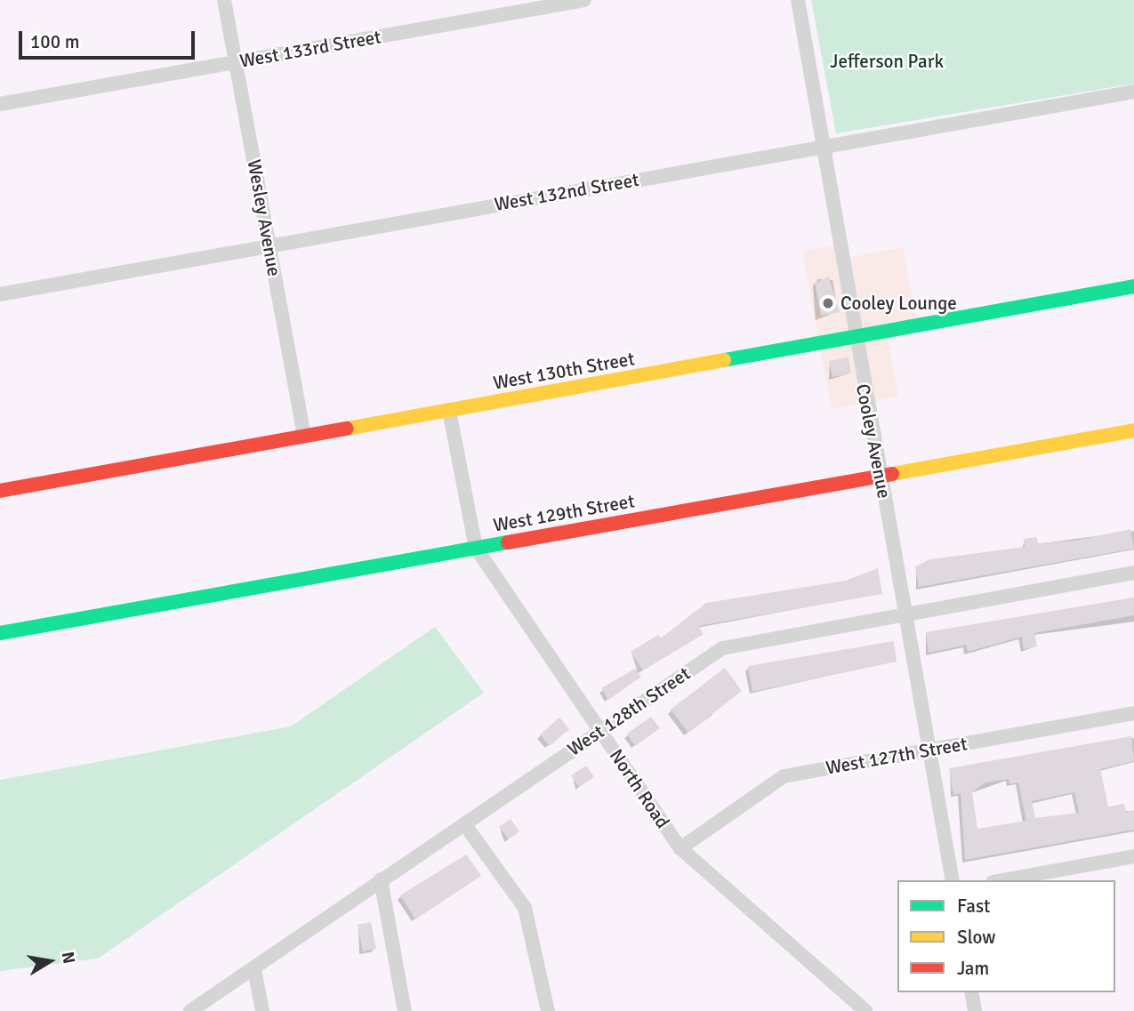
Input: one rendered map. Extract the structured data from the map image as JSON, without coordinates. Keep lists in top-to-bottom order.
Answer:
{
  "streets": {
    "main road": ["West 130th Street", "West 129th Street"],
    "street": [
      "West 133rd Street",
      "West 132nd Street",
      "Wesley Avenue",
      "Cooley Avenue",
      "West 128th Street",
      "West 127th Street",
      "North Road"
    ]
  },
  "crossings": [
    ["West 133rd Street", "Wesley Avenue"],
    ["West 132nd Street", "Wesley Avenue"],
    ["West 132nd Street", "Cooley Avenue"],
    ["Wesley Avenue", "West 130th Street"],
    ["West 130th Street", "Cooley Avenue"],
    ["West 130th Street", "North Road"],
    ["Cooley Avenue", "West 129th Street"],
    ["Cooley Avenue", "West 128th Street"],
    ["Cooley Avenue", "West 127th Street"],
    ["West 129th Street", "North Road"],
    ["West 128th Street", "North Road"],
    ["West 127th Street", "North Road"]
  ],
  "parks": ["Jefferson Park"],
  "places": ["Cooley Lounge"],
  "legend": ["Fast", "Slow", "Jam"],
  "scale_bar": "100 m",
  "north": "right"
}
